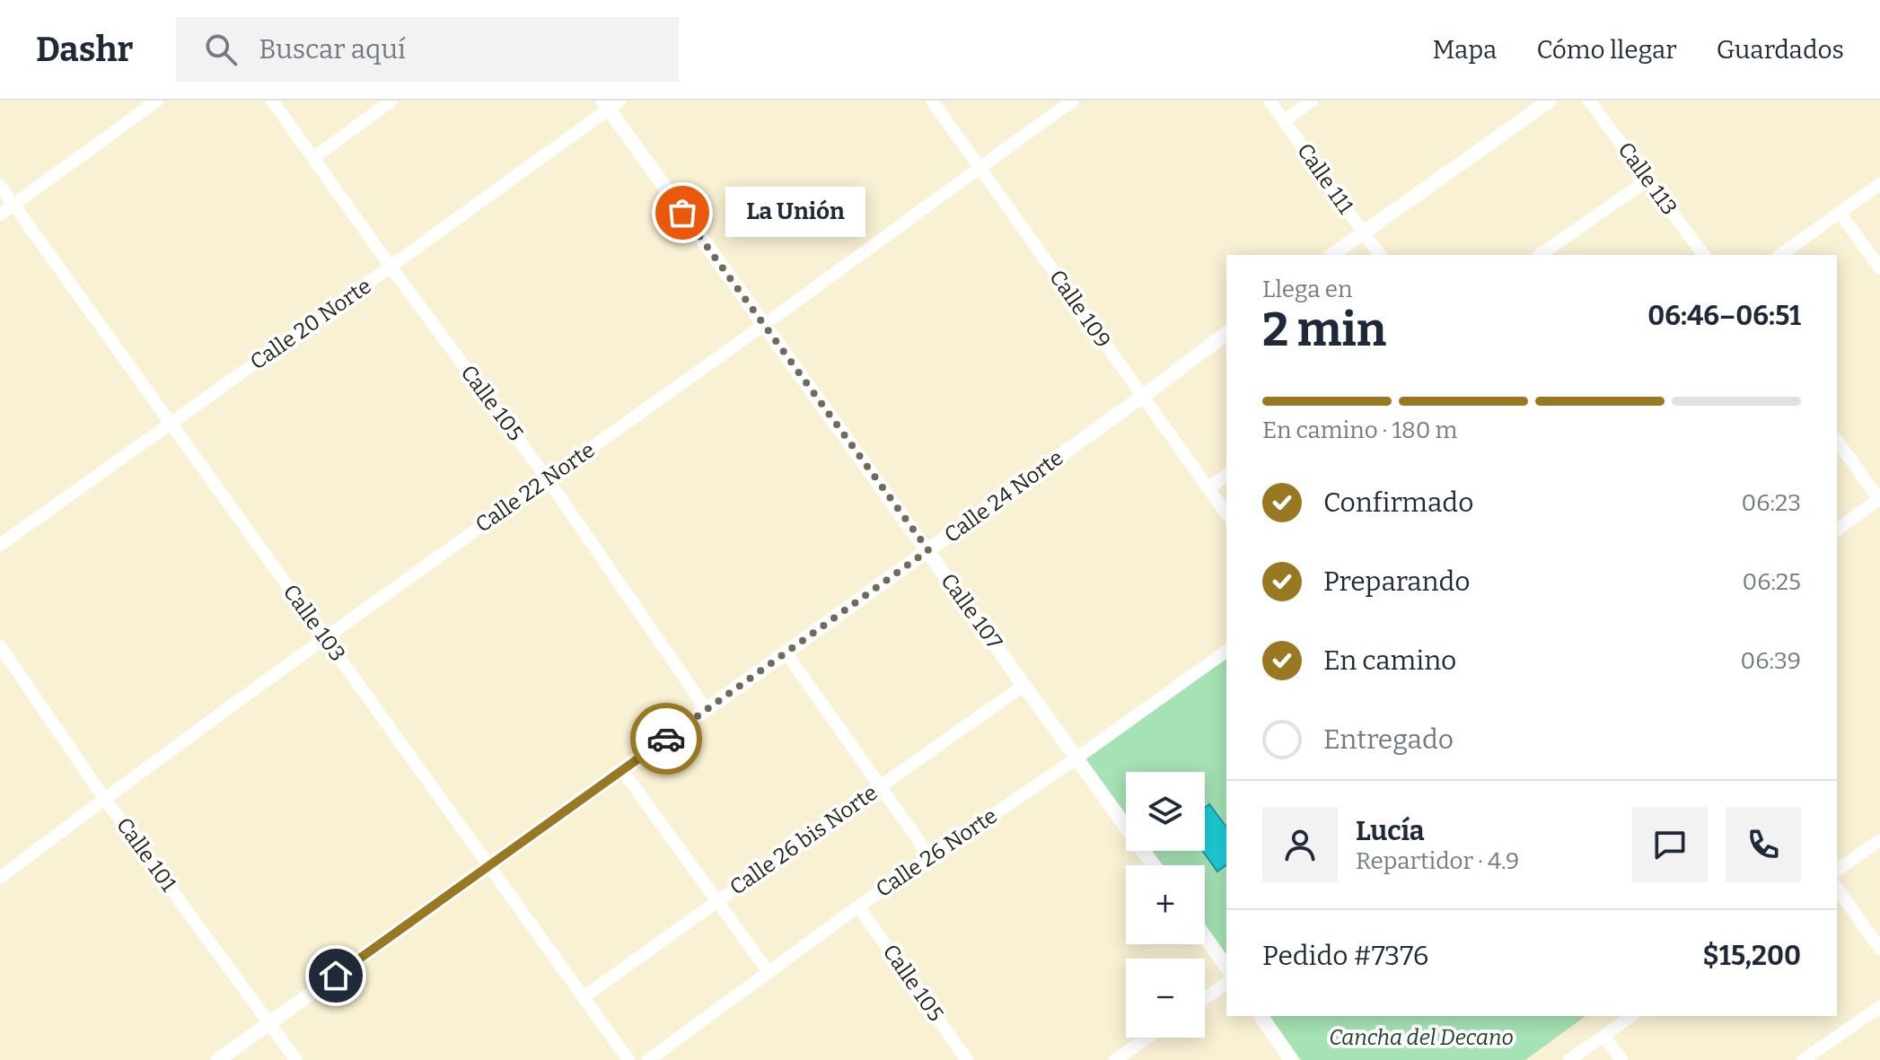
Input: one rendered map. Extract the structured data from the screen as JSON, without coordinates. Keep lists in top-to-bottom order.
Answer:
{
  "streets": {
    "street": [
      "Calle 111",
      "Calle 113",
      "Calle 109",
      "Calle 20 Norte",
      "Calle 105",
      "Calle 22 Norte",
      "Calle 24 Norte",
      "Calle 107",
      "Calle 103",
      "Calle 26 bis Norte",
      "Calle 26 Norte",
      "Calle 101"
    ]
  },
  "crossings": [
    ["Calle 109", "Calle 22 Norte"],
    ["Calle 109", "Calle 24 Norte"],
    ["Calle 20 Norte", "Calle 105"],
    ["Calle 20 Norte", "Calle 107"],
    ["Calle 20 Norte", "Calle 103"],
    ["Calle 105", "Calle 22 Norte"],
    ["Calle 105", "Calle 24 Norte"],
    ["Calle 105", "Calle 26 Norte"],
    ["Calle 22 Norte", "Calle 107"],
    ["Calle 22 Norte", "Calle 103"],
    ["Calle 22 Norte", "Calle 101"],
    ["Calle 24 Norte", "Calle 107"],
    ["Calle 24 Norte", "Calle 103"],
    ["Calle 24 Norte", "Calle 101"],
    ["Calle 107", "Calle 26 bis Norte"],
    ["Calle 107", "Calle 26 Norte"],
    ["Calle 103", "Calle 26 bis Norte"]
  ],
  "parks": ["Cancha del Decano"],
  "places": ["La Unión"],
  "page": {
    "header": "Dashr",
    "search": "Buscar aquí",
    "nav": ["Mapa", "Cómo llegar", "Guardados"],
    "bubble": "La Unión",
    "heading": ["2 min", "Llega en", "06:46–06:51"],
    "panel": [
      "Lucía",
      "Repartidor · 4.9",
      "Pedido #7376",
      "$15,200"
    ],
    "bar": "En camino · 180 m",
    "list": [
      ["Confirmado", "06:23"],
      ["Preparando", "06:25"],
      ["En camino", "06:39"],
      "Entregado"
    ],
    "map_buttons": ["+", "−"]
  }
}
